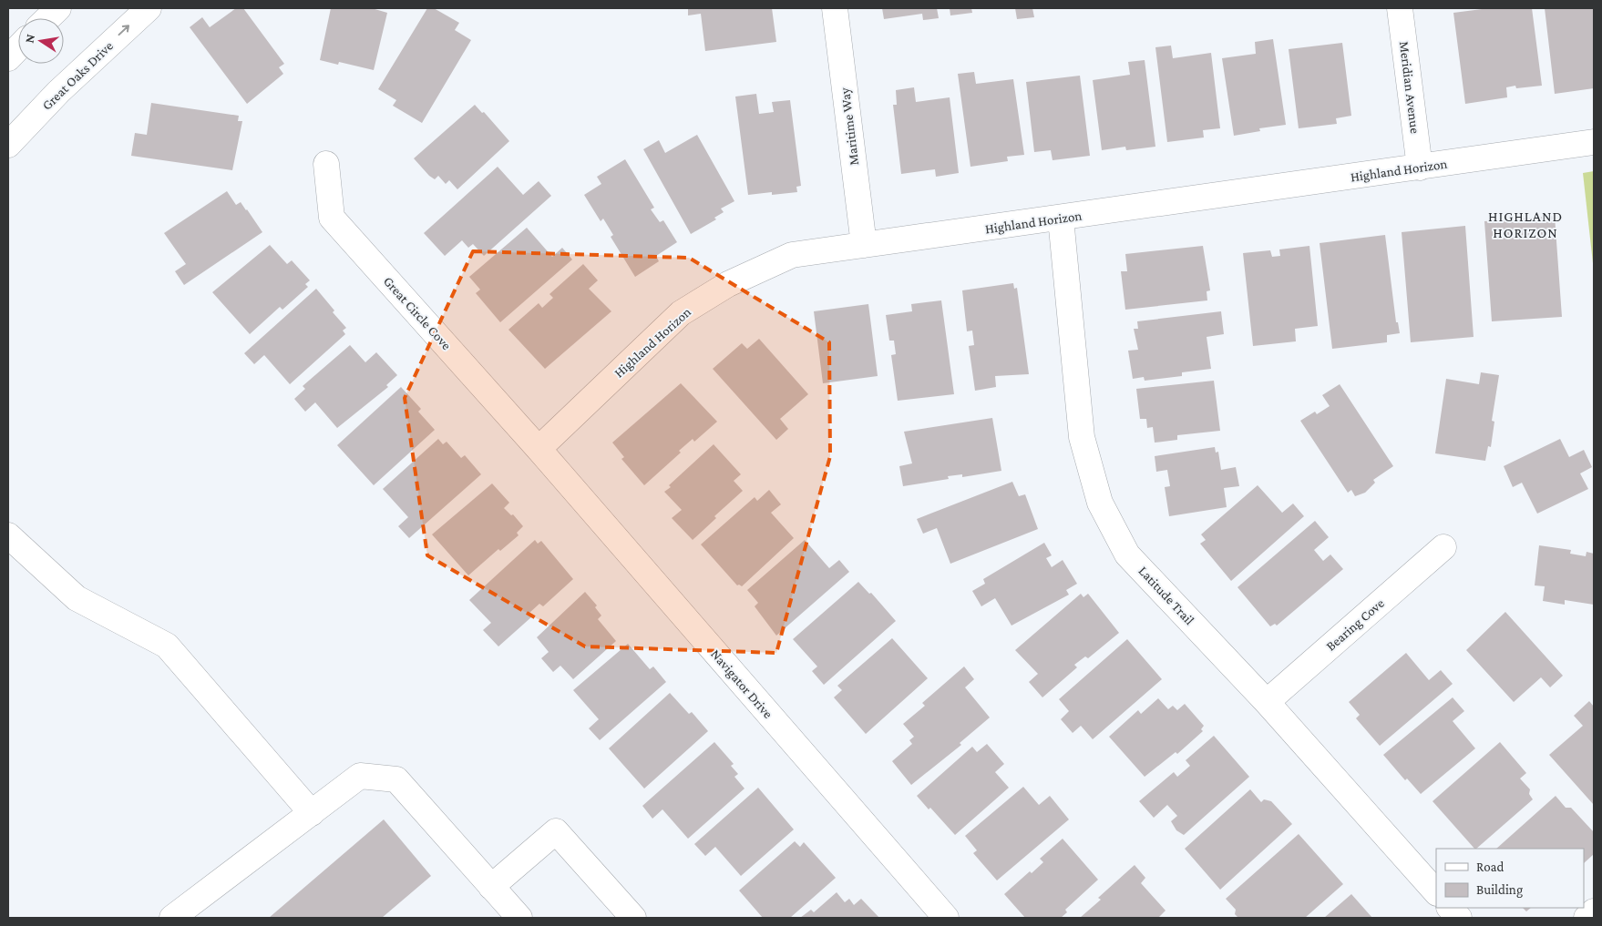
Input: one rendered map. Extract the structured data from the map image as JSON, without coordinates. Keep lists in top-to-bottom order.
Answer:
{
  "streets": {
    "street": [
      "Great Oaks Drive",
      "Meridian Avenue",
      "Maritime Way",
      "Highland Horizon",
      "Great Circle Cove",
      "Latitude Trail",
      "Bearing Cove",
      "Navigator Drive"
    ]
  },
  "crossings": [
    ["Meridian Avenue", "Highland Horizon"],
    ["Maritime Way", "Highland Horizon"],
    ["Highland Horizon", "Great Circle Cove"],
    ["Highland Horizon", "Latitude Trail"],
    ["Highland Horizon", "Navigator Drive"],
    ["Great Circle Cove", "Navigator Drive"],
    ["Latitude Trail", "Bearing Cove"]
  ],
  "one_way": ["Great Oaks Drive"],
  "districts": ["HIGHLAND HORIZON"],
  "legend": ["Road", "Building"],
  "north": "left"
}
